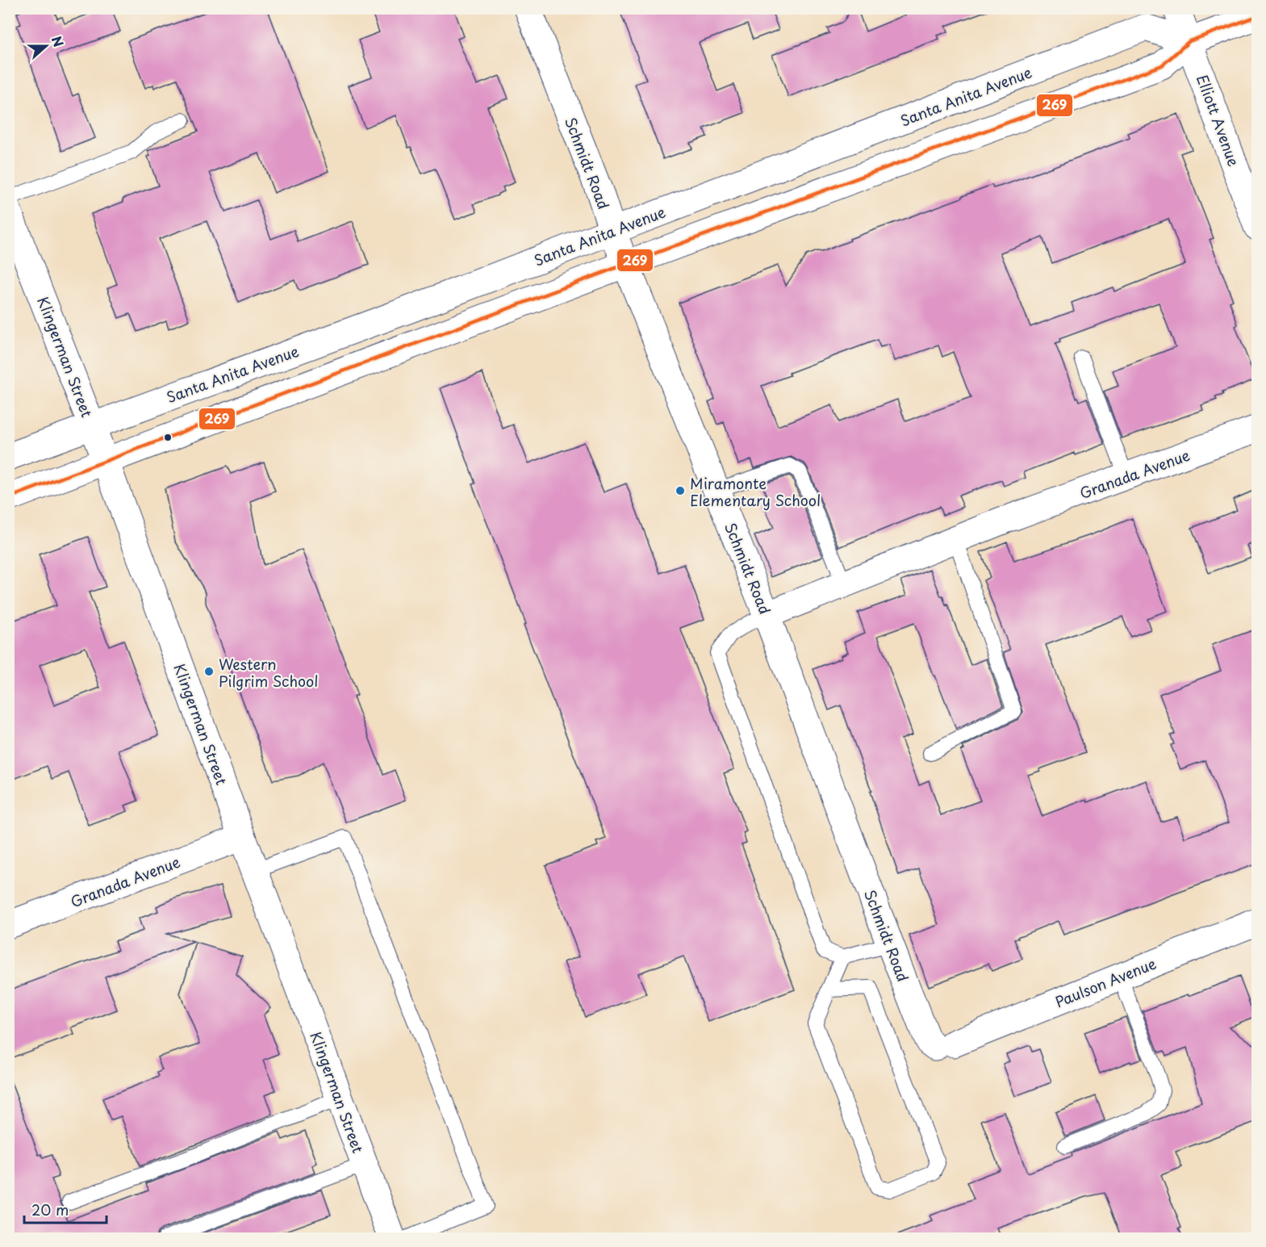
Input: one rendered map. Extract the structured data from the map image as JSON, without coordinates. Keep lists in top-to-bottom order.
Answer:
{
  "streets": {
    "street": [
      "Santa Anita Avenue",
      "Elliott Avenue",
      "Schmidt Road",
      "Klingerman Street",
      "Granada Avenue",
      "Paulson Avenue"
    ]
  },
  "crossings": [
    ["Santa Anita Avenue", "Elliott Avenue"],
    ["Santa Anita Avenue", "Schmidt Road"],
    ["Santa Anita Avenue", "Klingerman Street"],
    ["Schmidt Road", "Granada Avenue"],
    ["Schmidt Road", "Paulson Avenue"],
    ["Klingerman Street", "Granada Avenue"]
  ],
  "places": ["Miramonte Elementary School", "Western Pilgrim School"],
  "lines": ["transit line 269"],
  "scale_bar": "20 m",
  "north": "right"
}
